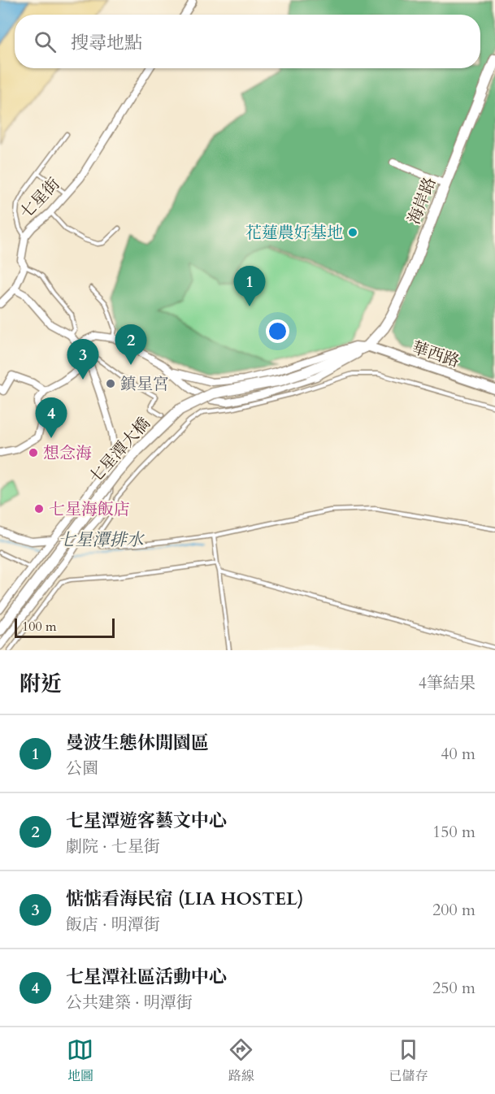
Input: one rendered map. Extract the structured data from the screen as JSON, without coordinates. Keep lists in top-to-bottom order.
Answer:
{
  "streets": {
    "main road": ["海岸路", "七星潭大橋"],
    "street": ["七星街", "華西路"]
  },
  "crossings": [
    ["海岸路", "華西路"],
    ["海岸路", "七星潭大橋"],
    ["華西路", "七星潭大橋"]
  ],
  "water": ["七星潭排水"],
  "places": [
    "花蓮農好基地",
    "鎮星宮",
    "想念海",
    "七星海飯店"
  ],
  "scale_bar": "100 m",
  "page": {
    "search": "搜尋地點",
    "pins": [
      "1",
      "2",
      "3",
      "4"
    ],
    "scale": "100 m",
    "heading": ["附近", "4筆結果"],
    "list": [
      {
        "mark": "1",
        "name": "曼波生態休閒園區",
        "note": "公園",
        "value": "40 m"
      },
      {
        "mark": "2",
        "name": "七星潭遊客藝文中心",
        "note": "劇院 · 七星街",
        "value": "150 m"
      },
      {
        "mark": "3",
        "name": "惦惦看海民宿 (LIA HOSTEL)",
        "note": "飯店 · 明潭街",
        "value": "200 m"
      },
      {
        "mark": "4",
        "name": "七星潭社區活動中心",
        "note": "公共建築 · 明潭街",
        "value": "250 m"
      }
    ],
    "nav": ["地圖", "路線", "已儲存"]
  }
}
